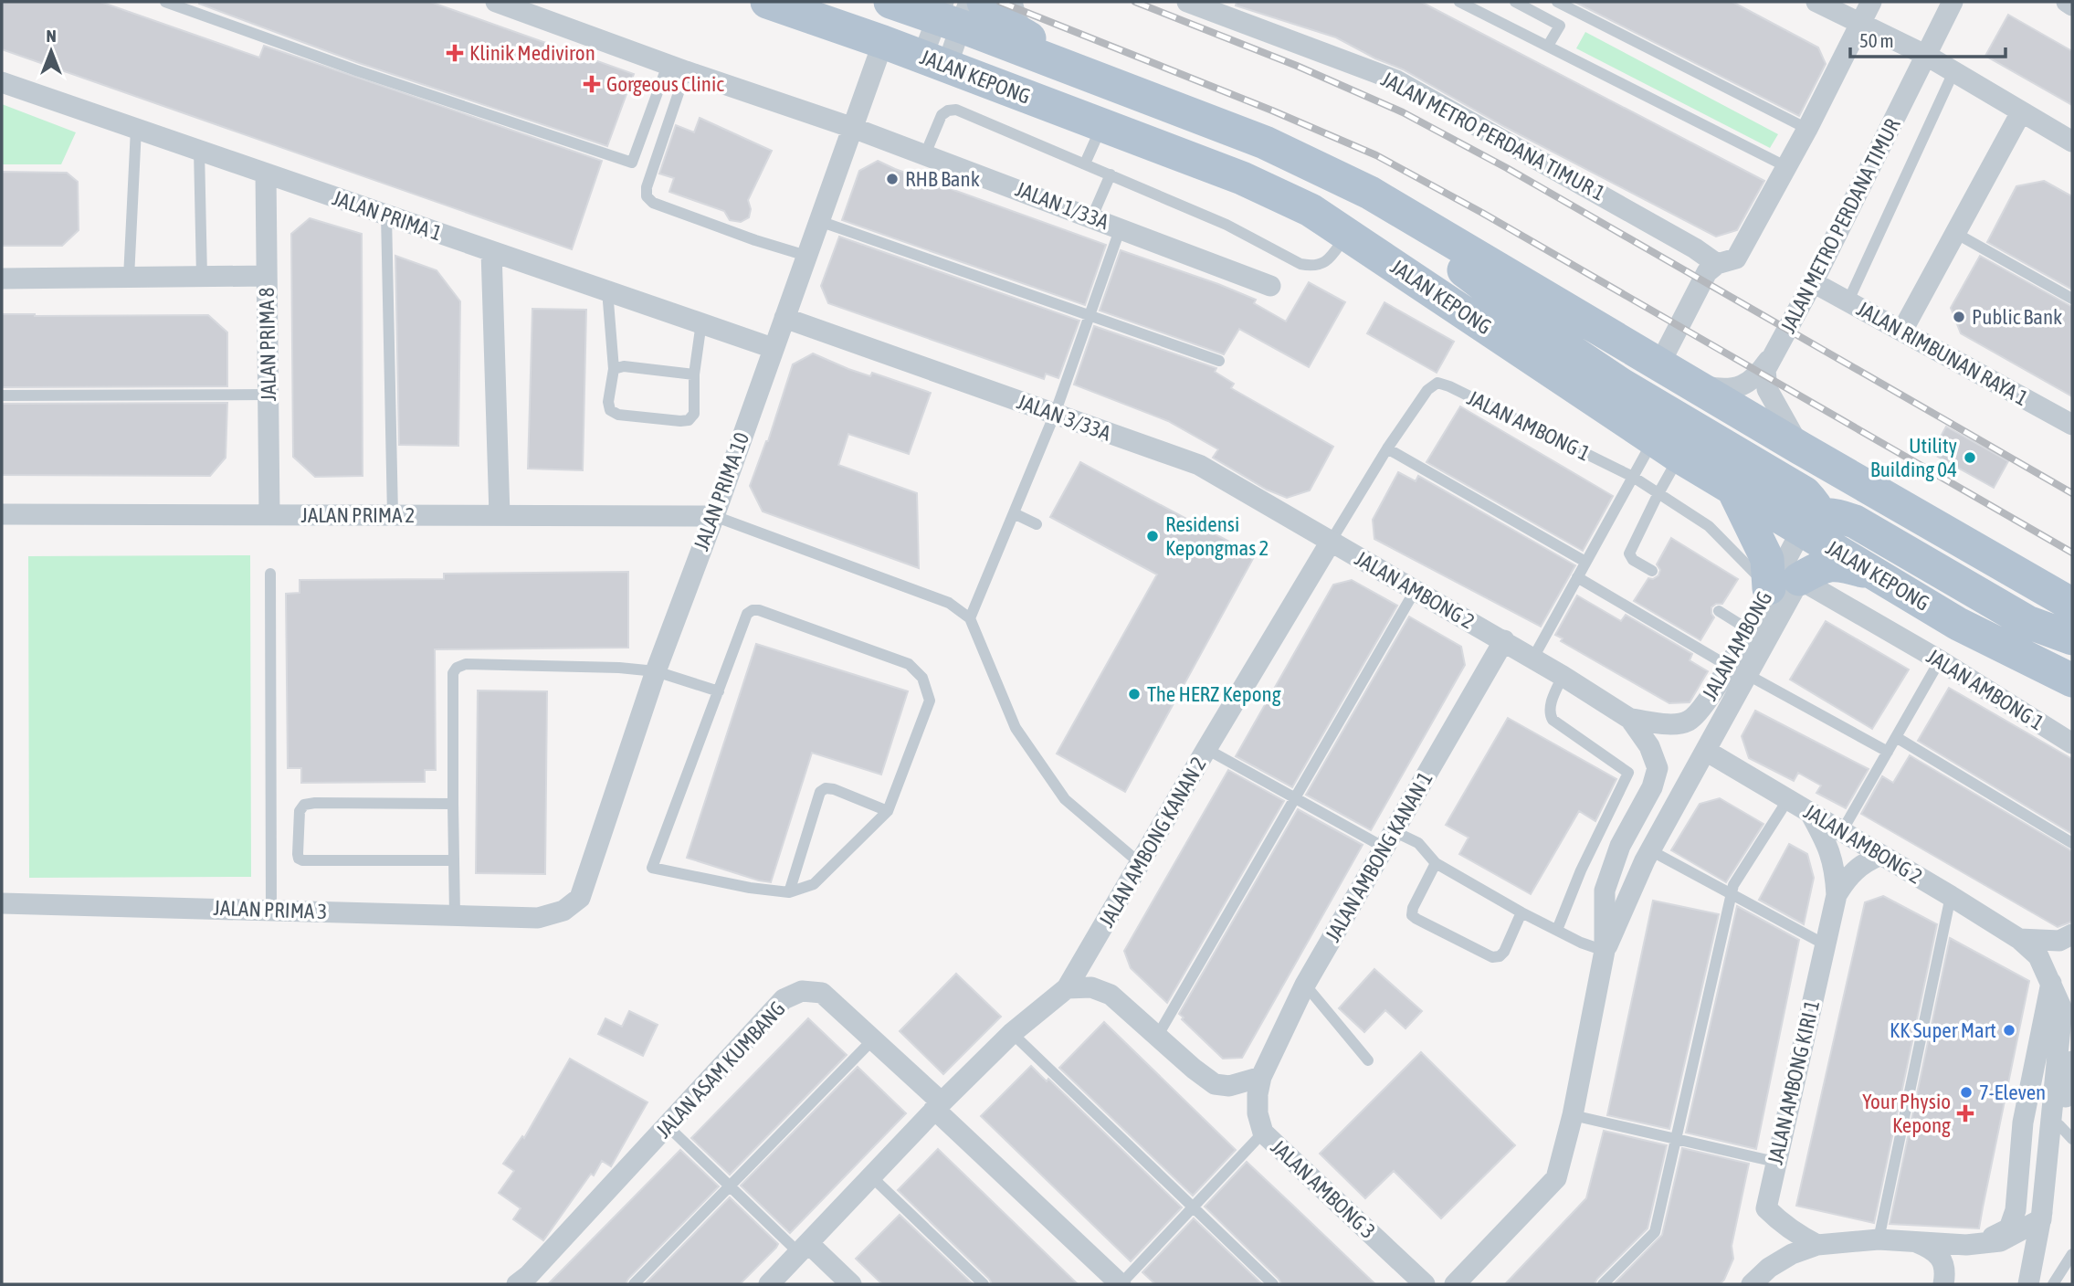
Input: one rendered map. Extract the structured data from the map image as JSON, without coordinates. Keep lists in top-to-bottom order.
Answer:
{
  "streets": {
    "main road": ["JALAN KEPONG"],
    "street": [
      "JALAN METRO PERDANA TIMUR 1",
      "JALAN 1/33A",
      "JALAN PRIMA 1",
      "JALAN METRO PERDANA TIMUR",
      "JALAN PRIMA 8",
      "JALAN RIMBUNAN RAYA 1",
      "JALAN 3/33A",
      "JALAN AMBONG 1",
      "JALAN PRIMA 10",
      "JALAN PRIMA 2",
      "JALAN AMBONG 2",
      "JALAN AMBONG",
      "JALAN AMBONG KANAN 2",
      "JALAN AMBONG KANAN 1",
      "JALAN PRIMA 3",
      "JALAN ASAM KUMBANG",
      "JALAN AMBONG KIRI 1",
      "JALAN AMBONG 3"
    ]
  },
  "crossings": [
    ["JALAN KEPONG", "JALAN METRO PERDANA TIMUR"],
    ["JALAN KEPONG", "JALAN PRIMA 10"],
    ["JALAN KEPONG", "JALAN AMBONG"],
    ["JALAN 1/33A", "JALAN PRIMA 10"],
    ["JALAN PRIMA 1", "JALAN PRIMA 8"],
    ["JALAN PRIMA 1", "JALAN PRIMA 10"],
    ["JALAN METRO PERDANA TIMUR", "JALAN RIMBUNAN RAYA 1"],
    ["JALAN PRIMA 8", "JALAN PRIMA 2"],
    ["JALAN 3/33A", "JALAN AMBONG 1"],
    ["JALAN 3/33A", "JALAN PRIMA 10"],
    ["JALAN 3/33A", "JALAN AMBONG 2"],
    ["JALAN 3/33A", "JALAN AMBONG KANAN 2"],
    ["JALAN AMBONG 1", "JALAN AMBONG 2"],
    ["JALAN AMBONG 1", "JALAN AMBONG"],
    ["JALAN AMBONG 1", "JALAN AMBONG KANAN 2"],
    ["JALAN PRIMA 10", "JALAN PRIMA 2"],
    ["JALAN PRIMA 10", "JALAN PRIMA 3"],
    ["JALAN AMBONG 2", "JALAN AMBONG"],
    ["JALAN AMBONG 2", "JALAN AMBONG KANAN 2"],
    ["JALAN AMBONG 2", "JALAN AMBONG KANAN 1"],
    ["JALAN AMBONG 2", "JALAN AMBONG KIRI 1"],
    ["JALAN AMBONG KANAN 2", "JALAN ASAM KUMBANG"],
    ["JALAN AMBONG KANAN 1", "JALAN AMBONG 3"]
  ],
  "places": {
    "health": ["Klinik Mediviron", "Gorgeous Clinic", "Your Physio Kepong"],
    "other": [
      "RHB Bank",
      "Public Bank",
      "Utility Building 04",
      "Residensi Kepongmas 2",
      "The HERZ Kepong",
      "KK Super Mart",
      "7-Eleven"
    ]
  },
  "scale_bar": "50 m",
  "north": "top"
}
